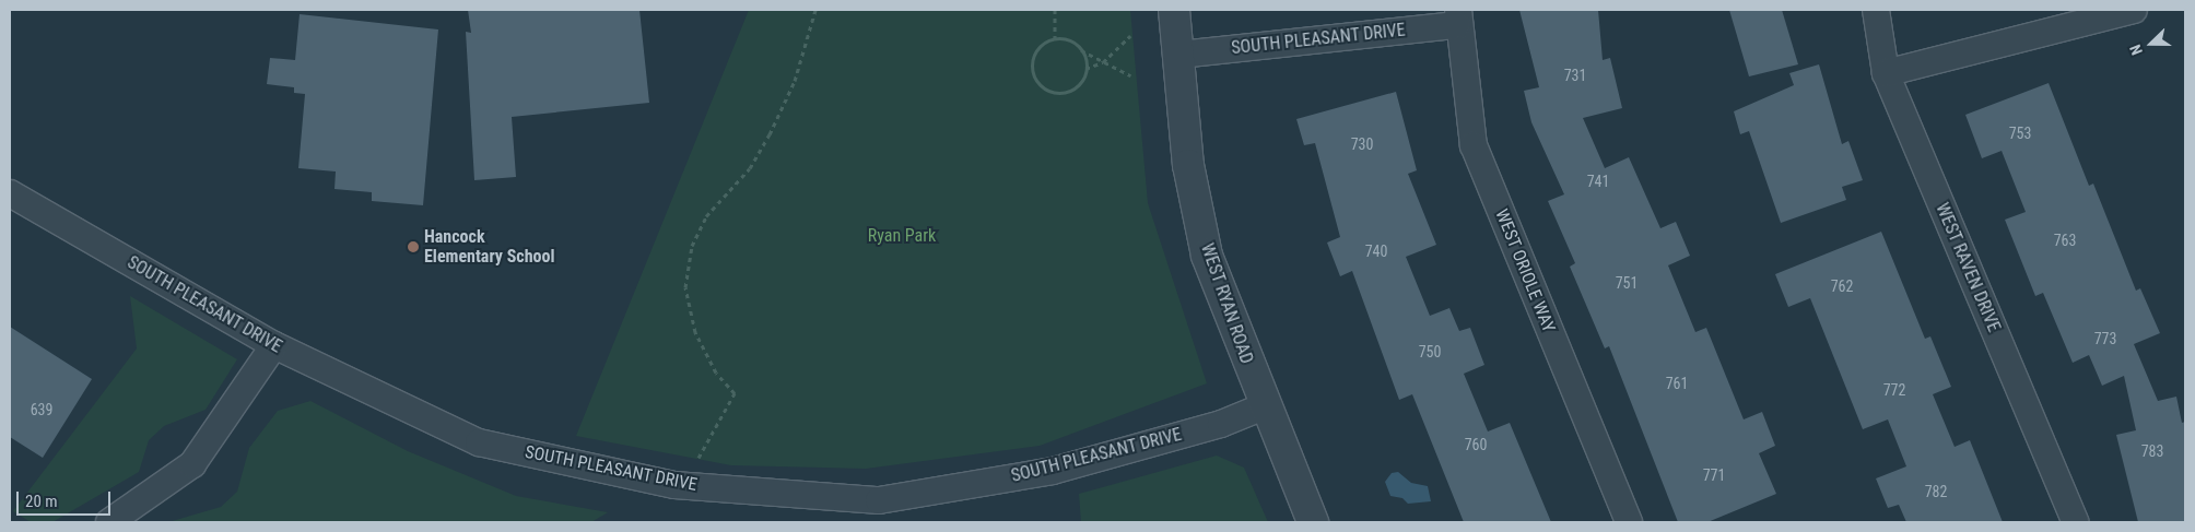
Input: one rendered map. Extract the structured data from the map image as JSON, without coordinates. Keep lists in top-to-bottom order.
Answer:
{
  "streets": {
    "street": [
      "SOUTH PLEASANT DRIVE",
      "WEST RAVEN DRIVE",
      "WEST ORIOLE WAY",
      "WEST RYAN ROAD"
    ]
  },
  "crossings": [
    ["SOUTH PLEASANT DRIVE", "WEST ORIOLE WAY"],
    ["SOUTH PLEASANT DRIVE", "WEST RYAN ROAD"]
  ],
  "parks": ["Ryan Park"],
  "places": ["Hancock Elementary School"],
  "house_numbers": [
    "731",
    "753",
    "730",
    "741",
    "763",
    "740",
    "751",
    "762",
    "773",
    "750",
    "761",
    "772",
    "639",
    "760",
    "783",
    "771",
    "782"
  ],
  "scale_bar": "20 m",
  "north": "left"
}
